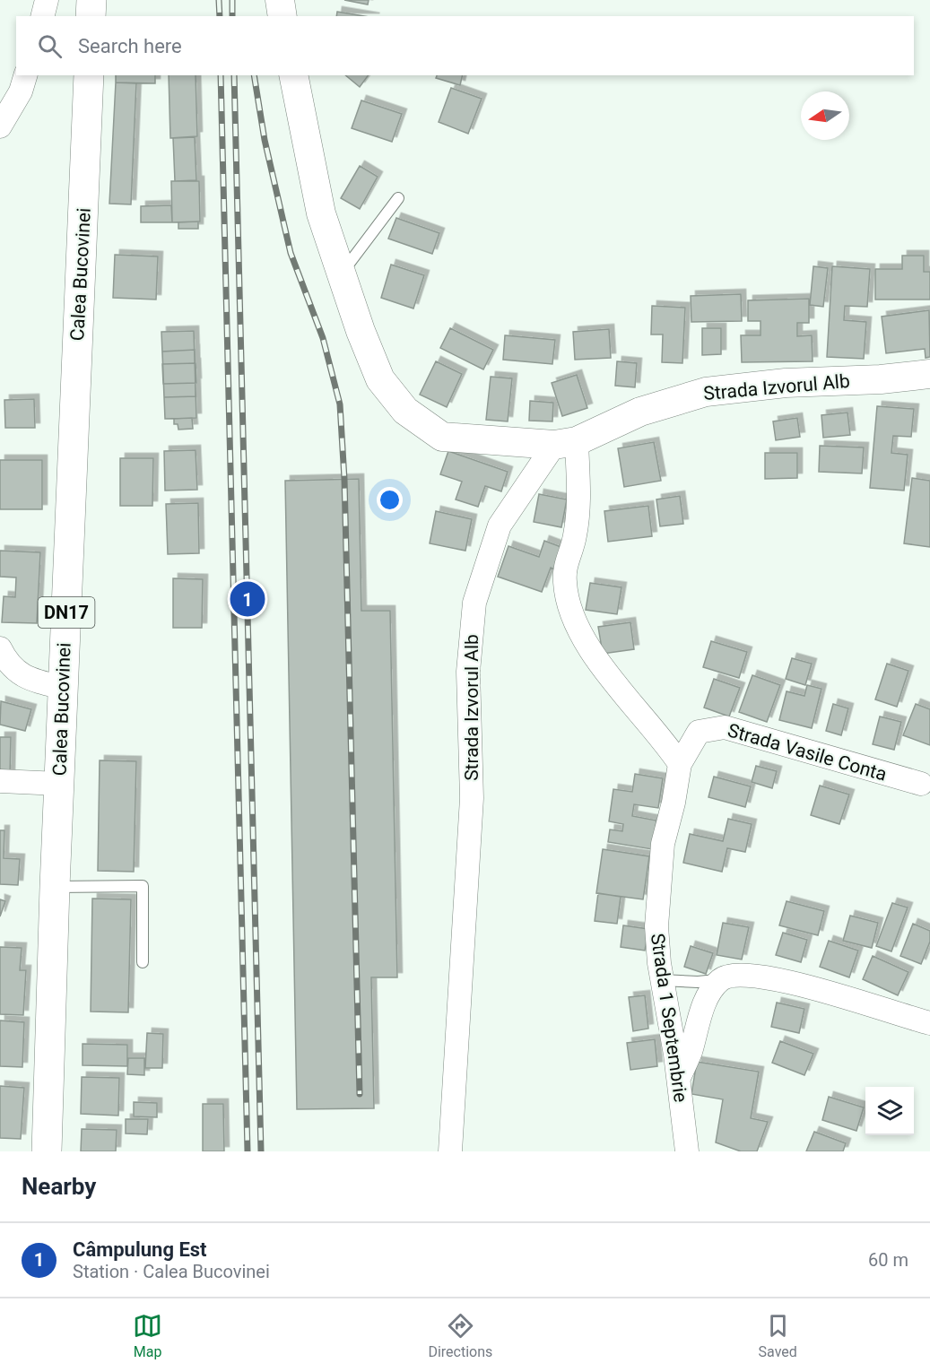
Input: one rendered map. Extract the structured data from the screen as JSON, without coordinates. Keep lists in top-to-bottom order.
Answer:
{
  "streets": {
    "highway": ["Calea Bucovinei", "DN17"],
    "street": ["Strada Izvorul Alb", "Strada Vasile Conta", "Strada 1 Septembrie"]
  },
  "crossings": [
    ["Strada Vasile Conta", "Strada 1 Septembrie"]
  ],
  "north": "left",
  "page": {
    "search": "Search here",
    "pins": "1",
    "heading": "Nearby",
    "list": [
      {
        "mark": "1",
        "name": "Câmpulung Est",
        "note": "Station · Calea Bucovinei",
        "value": "60 m"
      }
    ],
    "nav": ["Map", "Directions", "Saved"]
  }
}
